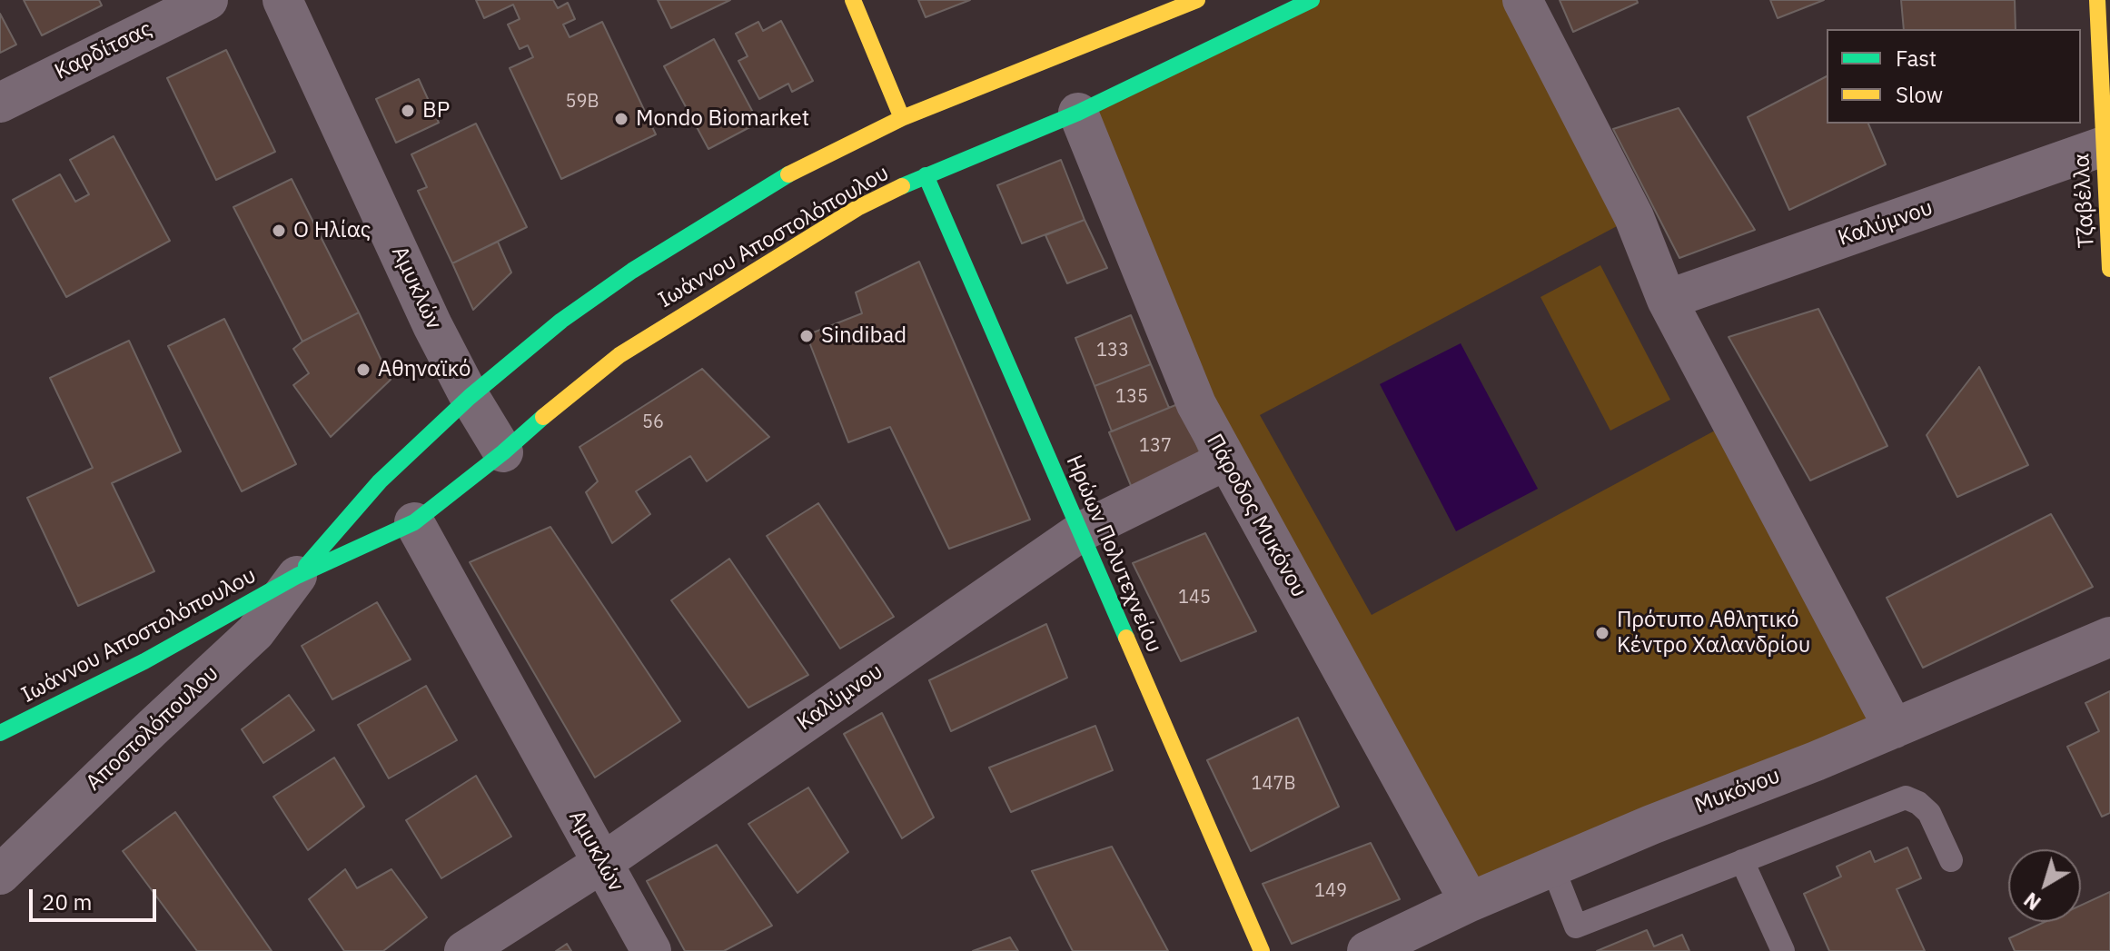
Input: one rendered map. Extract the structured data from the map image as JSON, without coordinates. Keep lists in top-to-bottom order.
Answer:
{
  "streets": {
    "street": [
      "Καρδίτσας",
      "Τζαβέλλα",
      "Καλύμνου",
      "Ιωάννου Αποστολόπουλου",
      "Αμυκλών",
      "Πάροδος Μυκόνου",
      "Ηρώων Πολυτεχνείου",
      "Αποστολόπουλου",
      "Μυκόνου"
    ]
  },
  "crossings": [
    ["Τζαβέλλα", "Καλύμνου"],
    ["Καλύμνου", "Αμυκλών"],
    ["Καλύμνου", "Πάροδος Μυκόνου"],
    ["Καλύμνου", "Ηρώων Πολυτεχνείου"],
    ["Ιωάννου Αποστολόπουλου", "Αμυκλών"],
    ["Ιωάννου Αποστολόπουλου", "Πάροδος Μυκόνου"],
    ["Ιωάννου Αποστολόπουλου", "Ηρώων Πολυτεχνείου"],
    ["Ιωάννου Αποστολόπουλου", "Αποστολόπουλου"],
    ["Πάροδος Μυκόνου", "Μυκόνου"]
  ],
  "places": [
    "BP",
    "Mondo Biomarket",
    "Ο Ηλίας",
    "Sindibad",
    "Αθηναϊκό",
    "Πρότυπο Αθλητικό Κέντρο Χαλανδρίου"
  ],
  "house_numbers": [
    "59Β",
    "133",
    "135",
    "56",
    "137",
    "145",
    "147Β",
    "149"
  ],
  "legend": ["Fast", "Slow"],
  "scale_bar": "20 m",
  "north": "bottom left"
}
